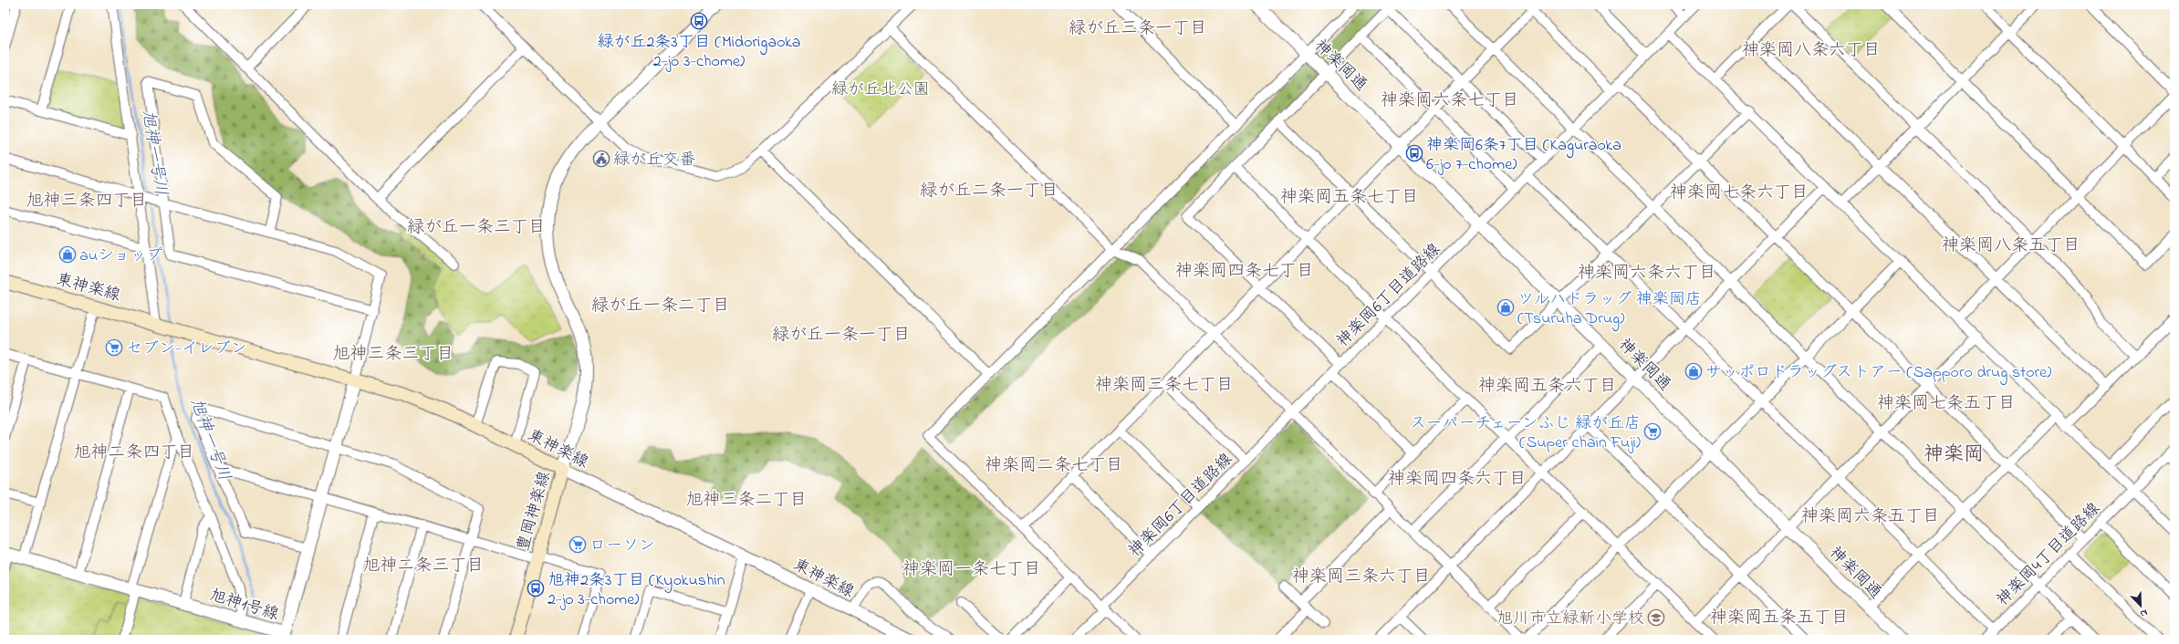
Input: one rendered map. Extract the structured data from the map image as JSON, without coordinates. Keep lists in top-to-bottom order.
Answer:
{
  "streets": {
    "main road": ["東神楽線", "豊岡神楽線"],
    "street": [
      "神楽岡通",
      "神楽岡6丁目道路線",
      "神楽岡4丁目道路線",
      "旭神1号線"
    ]
  },
  "crossings": [
    ["神楽岡通", "神楽岡6丁目道路線"],
    ["東神楽線", "豊岡神楽線"],
    ["東神楽線", "旭神1号線"]
  ],
  "districts": [
    "緑が丘三条一丁目",
    "神楽岡八条六丁目",
    "神楽岡六条七丁目",
    "緑が丘二条一丁目",
    "神楽岡七条六丁目",
    "神楽岡五条七丁目",
    "旭神三条四丁目",
    "緑が丘一条三丁目",
    "神楽岡八条五丁目",
    "神楽岡四条七丁目",
    "神楽岡六条六丁目",
    "緑が丘一条二丁目",
    "緑が丘一条一丁目",
    "旭神三条三丁目",
    "神楽岡三条七丁目",
    "神楽岡五条六丁目",
    "神楽岡七条五丁目",
    "旭神二条四丁目",
    "神楽岡",
    "神楽岡二条七丁目",
    "神楽岡四条六丁目",
    "旭神三条二丁目",
    "神楽岡六条五丁目",
    "旭神二条三丁目",
    "神楽岡一条七丁目",
    "神楽岡三条六丁目",
    "神楽岡五条五丁目"
  ],
  "water": ["旭神一号川"],
  "parks": ["緑が丘北公園"],
  "places": {
    "bus stop": ["緑が丘2条3丁目 (Midorigaoka 2-jo 3-chome)", "神楽岡6条7丁目 (Kaguraoka 6-jo 7-chome)", "旭神2条3丁目 (Kyokushin 2-jo 3-chome)"],
    "public building": ["緑が丘交番"],
    "shop": ["auショップ", "ツルハドラッグ 神楽岡店 (Tsuruha Drug)", "サッポロドラッグストアー (Sapporo drug store)"],
    "supermarket": ["セブン-イレブン", "スーパーチェーンふじ 緑が丘店 (Super chain Fuji)", "ローソン"],
    "school or university": ["旭川市立緑新小学校"]
  },
  "north": "bottom right"
}
